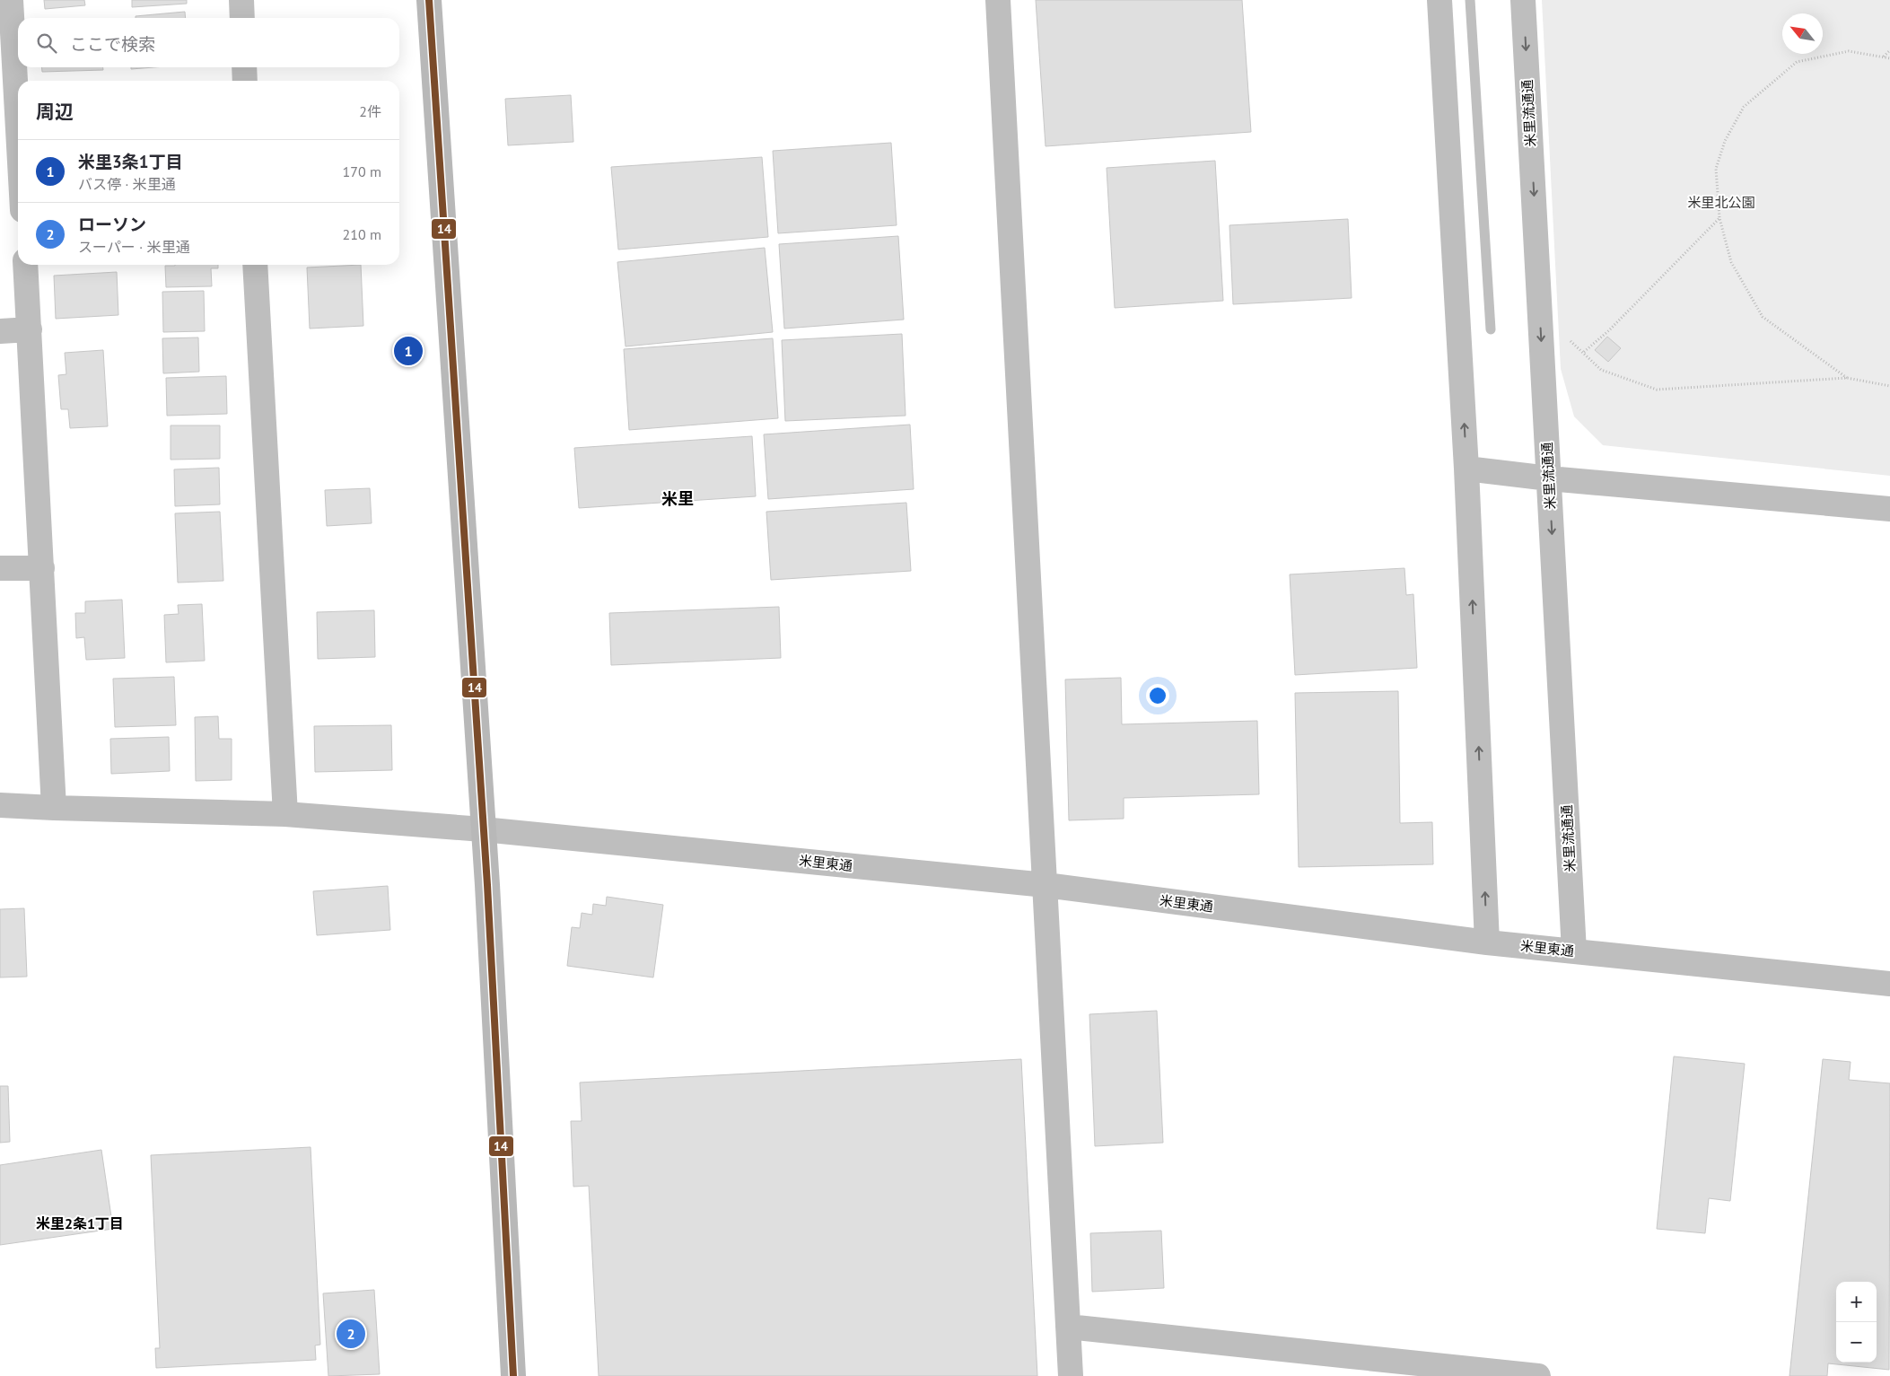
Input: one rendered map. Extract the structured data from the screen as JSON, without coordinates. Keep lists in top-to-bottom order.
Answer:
{
  "streets": {
    "street": ["米里流通通", "米里東通"]
  },
  "crossings": [
    ["米里流通通", "米里東通"]
  ],
  "districts": ["米里", "米里2条1丁目"],
  "parks": ["米里北公園"],
  "lines": ["transit line 14"],
  "north": "top left",
  "page": {
    "search": "ここで検索",
    "heading": ["周辺", "2件"],
    "list": [
      {
        "mark": "1",
        "name": "米里3条1丁目",
        "note": "バス停 · 米里通",
        "value": "170 m"
      },
      {
        "mark": "2",
        "name": "ローソン",
        "note": "スーパー · 米里通",
        "value": "210 m"
      }
    ],
    "pins": ["1", "2"],
    "map_buttons": ["+", "−"]
  }
}
